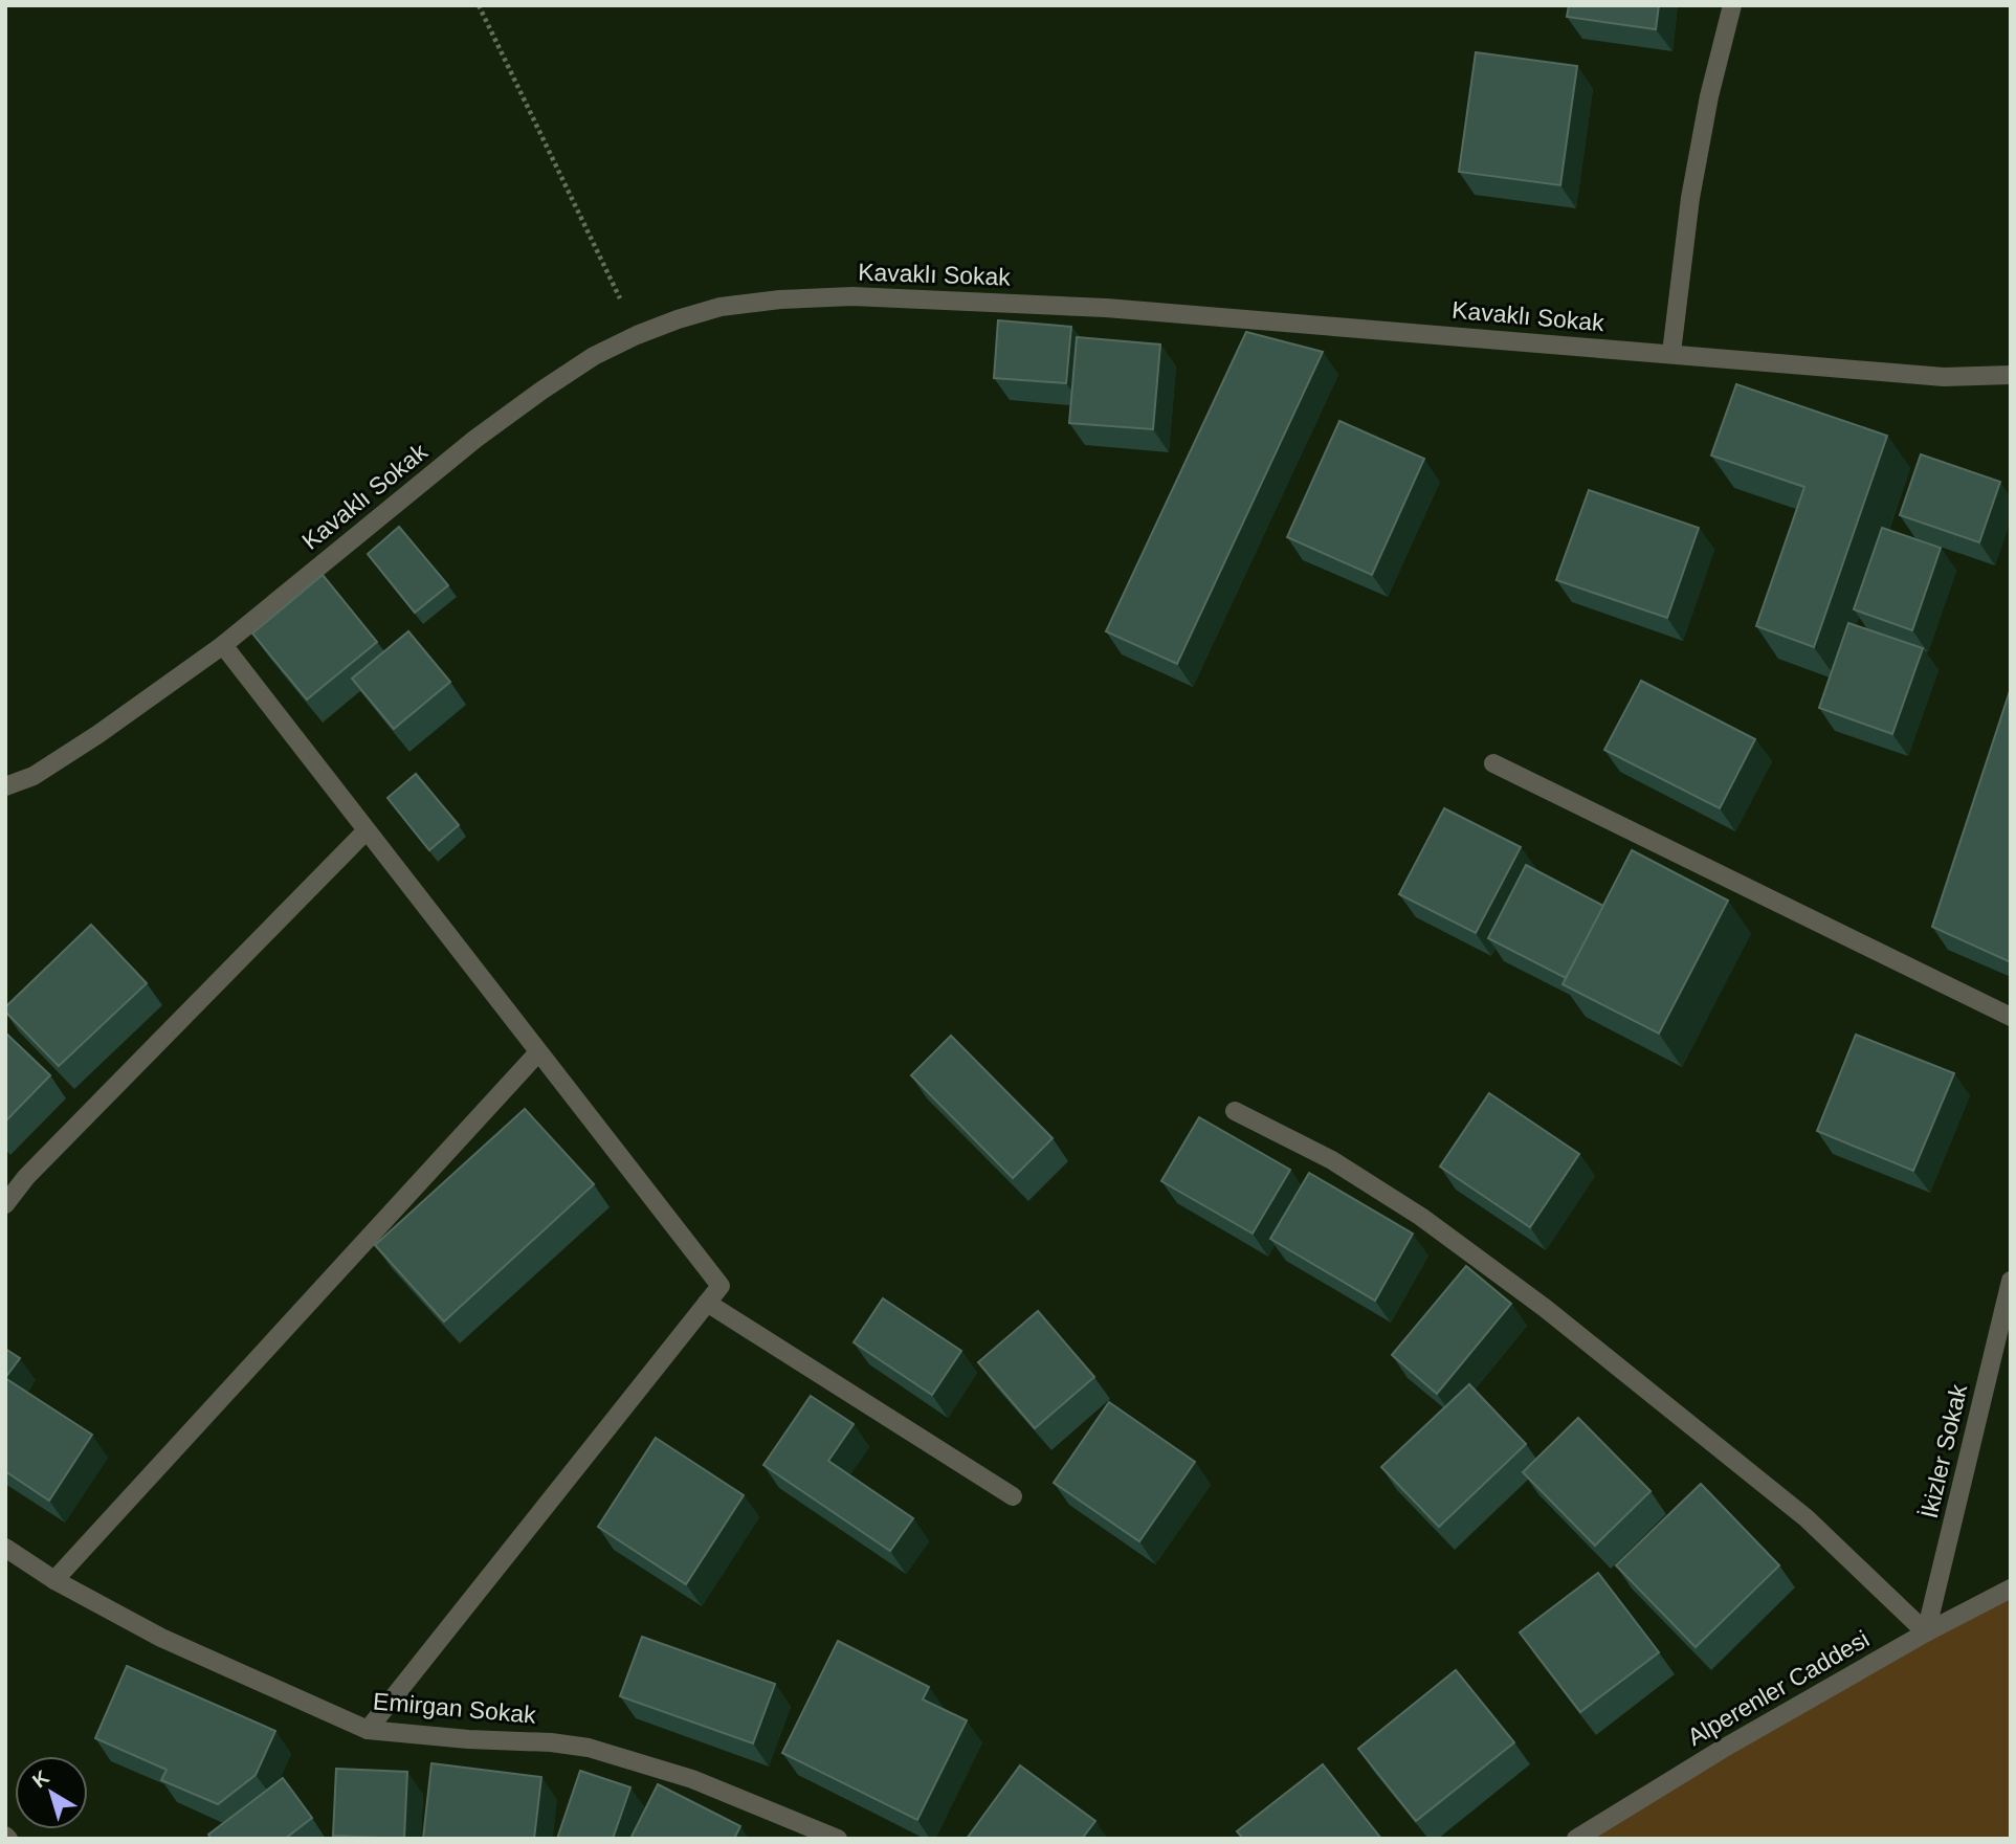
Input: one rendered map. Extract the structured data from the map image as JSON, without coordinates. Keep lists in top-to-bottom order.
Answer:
{
  "streets": {
    "street": [
      "Kavaklı Sokak",
      "İkizler Sokak",
      "Alperenler Caddesi",
      "Emirgan Sokak"
    ]
  },
  "crossings": [
    ["İkizler Sokak", "Alperenler Caddesi"]
  ],
  "north": "top left"
}
